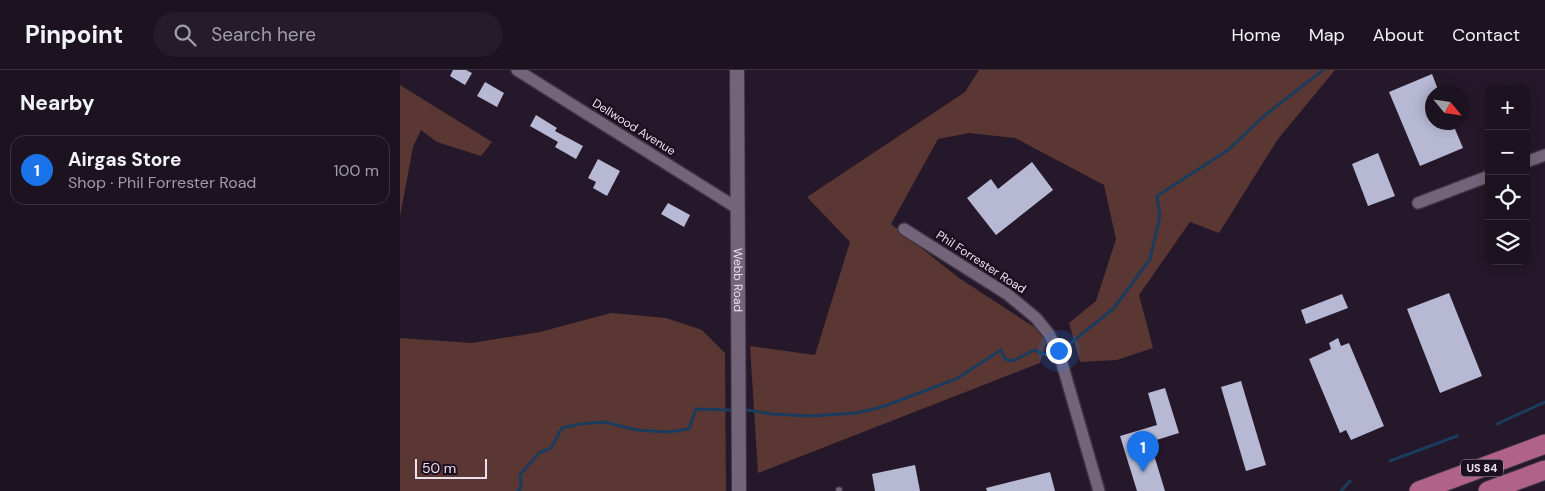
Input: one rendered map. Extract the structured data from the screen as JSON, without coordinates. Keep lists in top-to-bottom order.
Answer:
{
  "streets": {
    "highway": ["US 84"],
    "street": ["Dellwood Avenue", "Phil Forrester Road", "Webb Road"]
  },
  "crossings": [
    ["Dellwood Avenue", "Webb Road"]
  ],
  "scale_bar": "50 m",
  "north": "bottom right",
  "page": {
    "header": "Pinpoint",
    "search": "Search here",
    "nav": [
      "Home",
      "Map",
      "About",
      "Contact"
    ],
    "heading": "Nearby",
    "map_buttons": ["+", "−"],
    "list": [
      {
        "mark": "1",
        "name": "Airgas Store",
        "note": "Shop · Phil Forrester Road",
        "value": "100 m"
      }
    ],
    "pins": "1",
    "scale": "50 m"
  }
}
